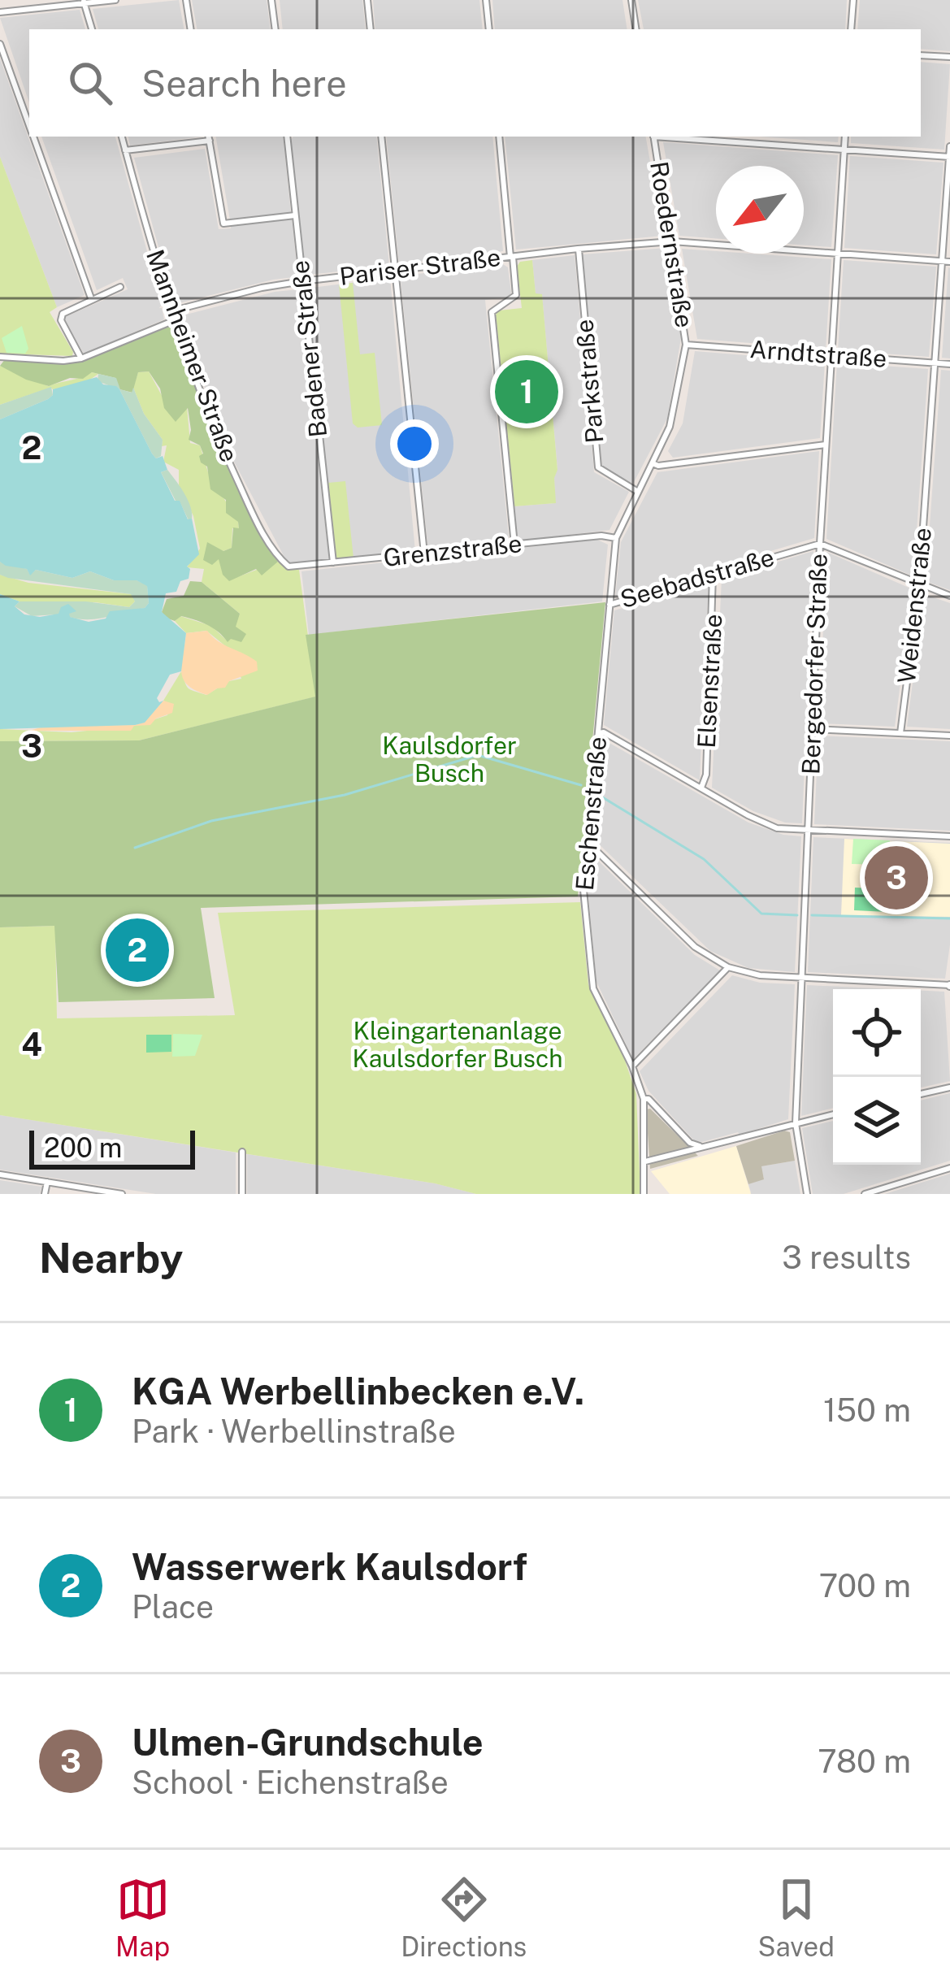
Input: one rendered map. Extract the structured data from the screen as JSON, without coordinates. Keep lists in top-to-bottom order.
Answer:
{
  "streets": {
    "street": [
      "Roedernstraße",
      "Pariser Straße",
      "Badener Straße",
      "Arndtstraße",
      "Mannheimer Straße",
      "Parkstraße",
      "Grenzstraße",
      "Seebadstraße",
      "Weidenstraße",
      "Bergedorfer Straße",
      "Elsenstraße",
      "Eschenstraße"
    ]
  },
  "crossings": [
    ["Roedernstraße", "Pariser Straße"],
    ["Roedernstraße", "Arndtstraße"],
    ["Roedernstraße", "Parkstraße"],
    ["Roedernstraße", "Eschenstraße"],
    ["Pariser Straße", "Badener Straße"],
    ["Pariser Straße", "Mannheimer Straße"],
    ["Pariser Straße", "Parkstraße"],
    ["Pariser Straße", "Weidenstraße"],
    ["Pariser Straße", "Bergedorfer Straße"],
    ["Badener Straße", "Grenzstraße"],
    ["Arndtstraße", "Weidenstraße"],
    ["Arndtstraße", "Bergedorfer Straße"],
    ["Mannheimer Straße", "Grenzstraße"],
    ["Grenzstraße", "Eschenstraße"],
    ["Seebadstraße", "Bergedorfer Straße"],
    ["Seebadstraße", "Elsenstraße"],
    ["Seebadstraße", "Eschenstraße"]
  ],
  "parks": ["Kaulsdorfer Busch", "Kleingartenanlage Kaulsdorfer Busch"],
  "scale_bar": "200 m",
  "north": "bottom left",
  "page": {
    "search": "Search here",
    "pins": ["1", "3", "2"],
    "scale": "200 m",
    "heading": ["Nearby", "3 results"],
    "list": [
      {
        "mark": "1",
        "name": "KGA Werbellinbecken e.V.",
        "note": "Park · Werbellinstraße",
        "value": "150 m"
      },
      {
        "mark": "2",
        "name": "Wasserwerk Kaulsdorf",
        "note": "Place",
        "value": "700 m"
      },
      {
        "mark": "3",
        "name": "Ulmen-Grundschule",
        "note": "School · Eichenstraße",
        "value": "780 m"
      }
    ],
    "nav": ["Map", "Directions", "Saved"]
  },
  "grid": {
    "rows": ["2", "3", "4"]
  }
}
